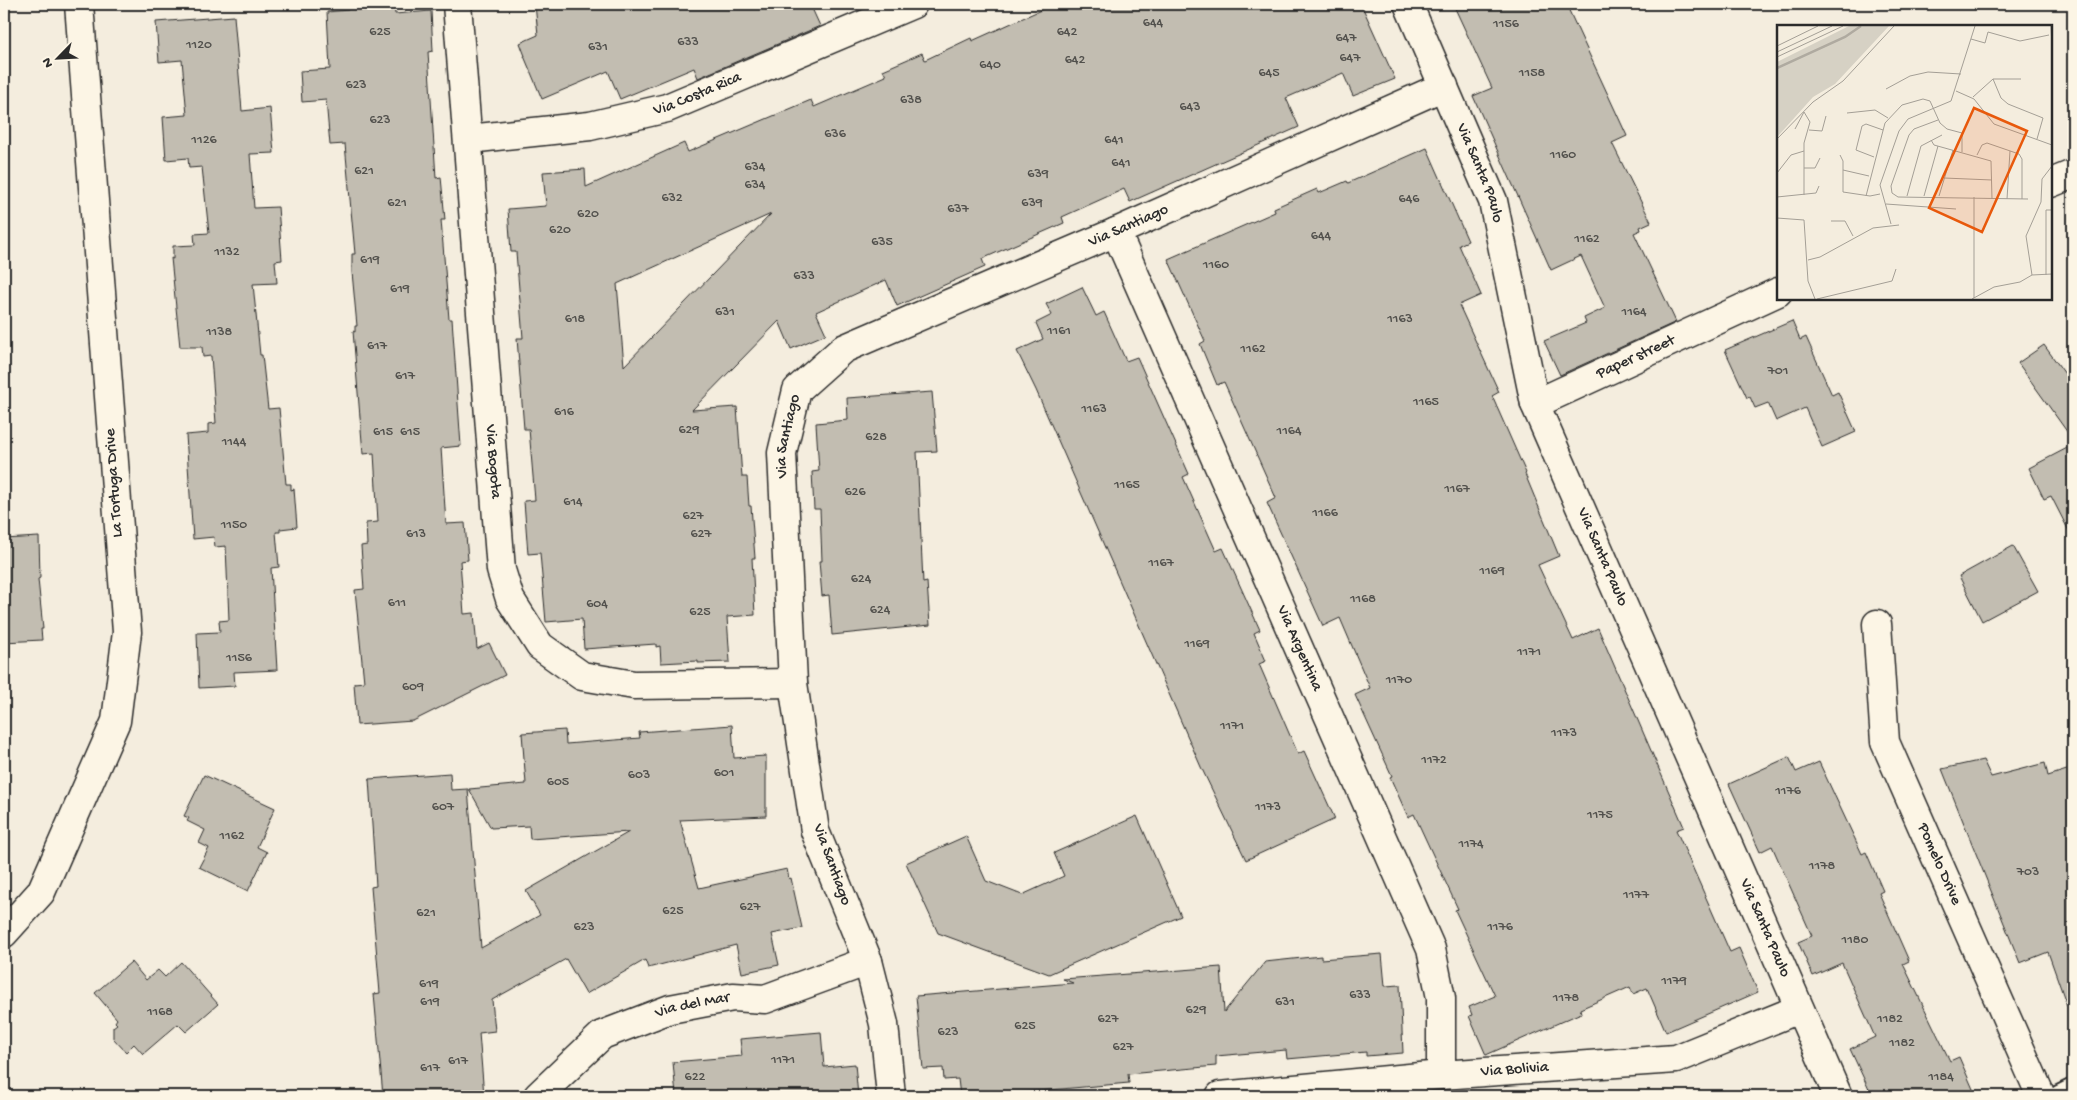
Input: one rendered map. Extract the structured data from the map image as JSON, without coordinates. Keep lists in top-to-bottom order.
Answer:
{
  "streets": {
    "street": [
      "Via Costa Rica",
      "Via Santa Paulo",
      "Via Santiago",
      "Paper street",
      "Via Bogota",
      "La Tortuga Drive",
      "Via Argentina",
      "Pomelo Drive",
      "Via del Mar",
      "Via Bolivia"
    ]
  },
  "crossings": [
    ["Via Costa Rica", "Via Bogota"],
    ["Via Santa Paulo", "Via Santiago"],
    ["Via Santa Paulo", "Paper street"],
    ["Via Santa Paulo", "Via Bolivia"],
    ["Via Santiago", "Via Bogota"],
    ["Via Santiago", "Via Argentina"],
    ["Via Santiago", "Via del Mar"],
    ["Via Argentina", "Via Bolivia"]
  ],
  "house_numbers": [
    "644",
    "1156",
    "625",
    "642",
    "647",
    "633",
    "1120",
    "631",
    "647",
    "642",
    "640",
    "645",
    "1158",
    "623",
    "638",
    "643",
    "623",
    "636",
    "1126",
    "641",
    "1160",
    "641",
    "634",
    "621",
    "639",
    "634",
    "632",
    "646",
    "621",
    "639",
    "637",
    "620",
    "620",
    "644",
    "1162",
    "635",
    "1132",
    "619",
    "1160",
    "633",
    "619",
    "631",
    "1164",
    "618",
    "1163",
    "1161",
    "1138",
    "617",
    "1162",
    "701",
    "617",
    "1165",
    "1163",
    "616",
    "629",
    "1164",
    "615",
    "615",
    "628",
    "1144",
    "1165",
    "1167",
    "626",
    "614",
    "1166",
    "627",
    "1150",
    "613",
    "627",
    "1167",
    "1169",
    "624",
    "1168",
    "611",
    "604",
    "624",
    "625",
    "1169",
    "1171",
    "1156",
    "1170",
    "609",
    "1171",
    "1173",
    "1172",
    "601",
    "603",
    "605",
    "1176",
    "607",
    "1173",
    "1175",
    "1162",
    "1174",
    "1178",
    "703",
    "1177",
    "627",
    "625",
    "621",
    "623",
    "1176",
    "1180",
    "1179",
    "619",
    "633",
    "1178",
    "619",
    "631",
    "629",
    "1168",
    "627",
    "1182",
    "625",
    "623",
    "1182",
    "627",
    "1171",
    "617",
    "617",
    "622",
    "1184"
  ],
  "north": "bottom left"
}
